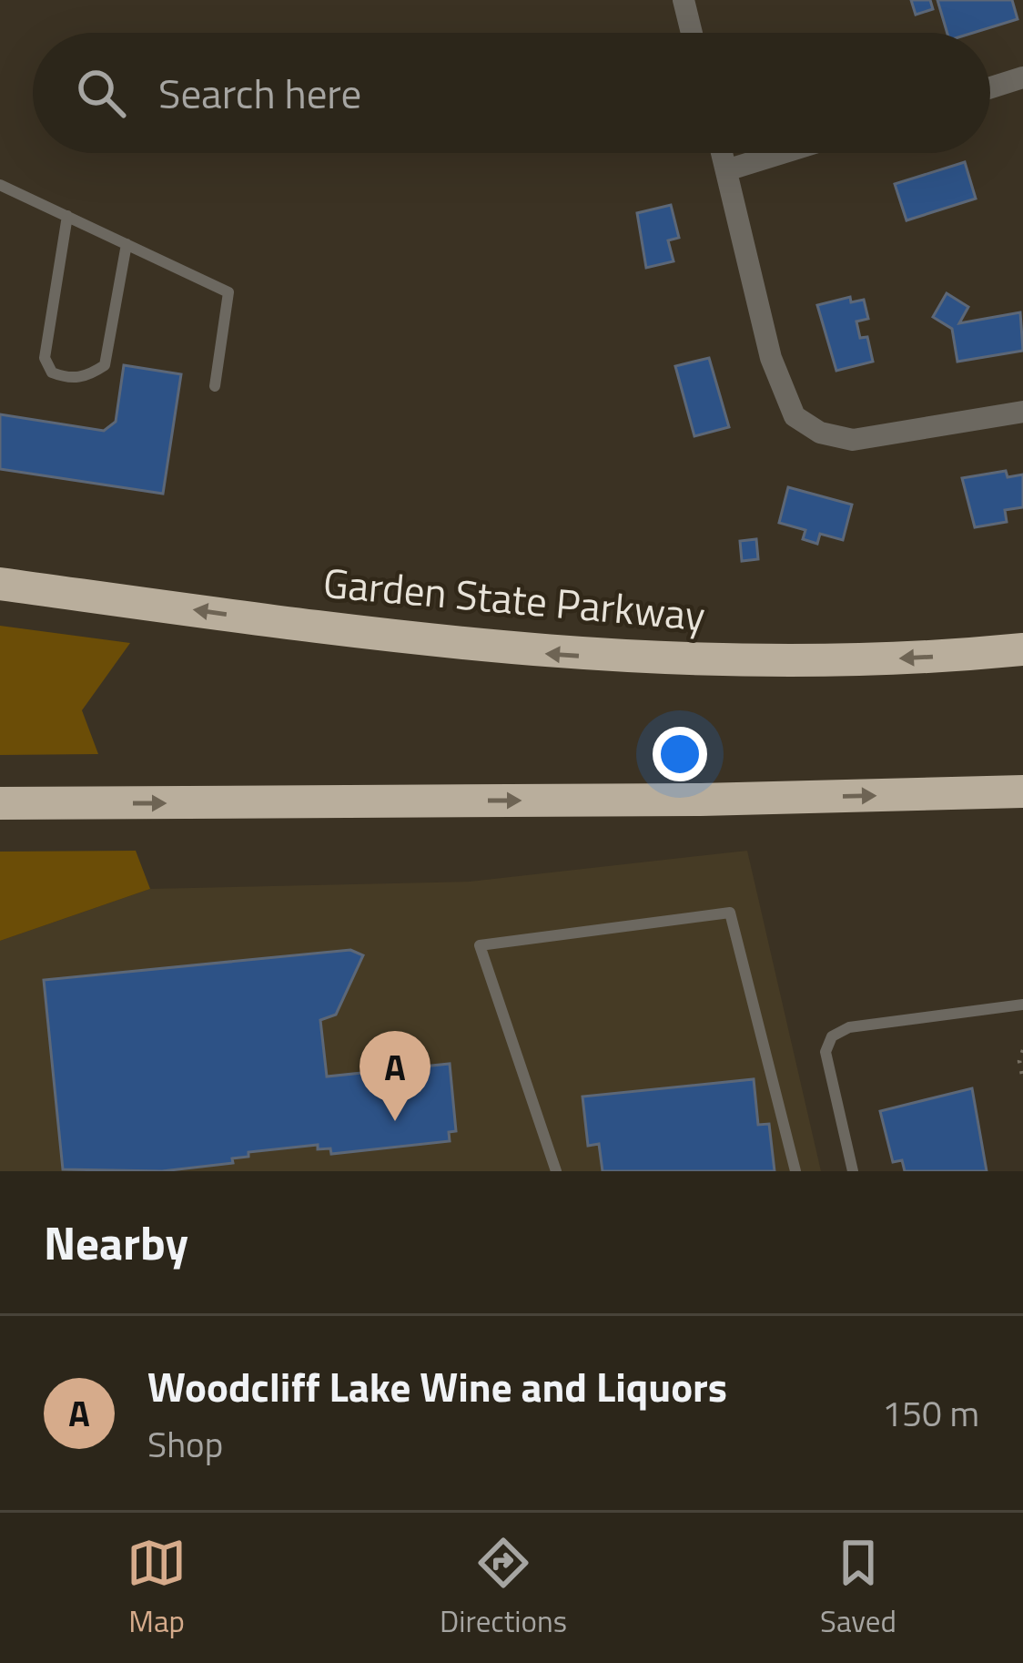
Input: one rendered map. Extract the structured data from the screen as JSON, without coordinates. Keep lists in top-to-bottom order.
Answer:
{
  "streets": {
    "highway": ["Garden State Parkway"]
  },
  "page": {
    "search": "Search here",
    "pins": "A",
    "heading": "Nearby",
    "list": [
      {
        "mark": "A",
        "name": "Woodcliff Lake Wine and Liquors",
        "note": "Shop",
        "value": "150 m"
      }
    ],
    "nav": ["Map", "Directions", "Saved"]
  }
}
